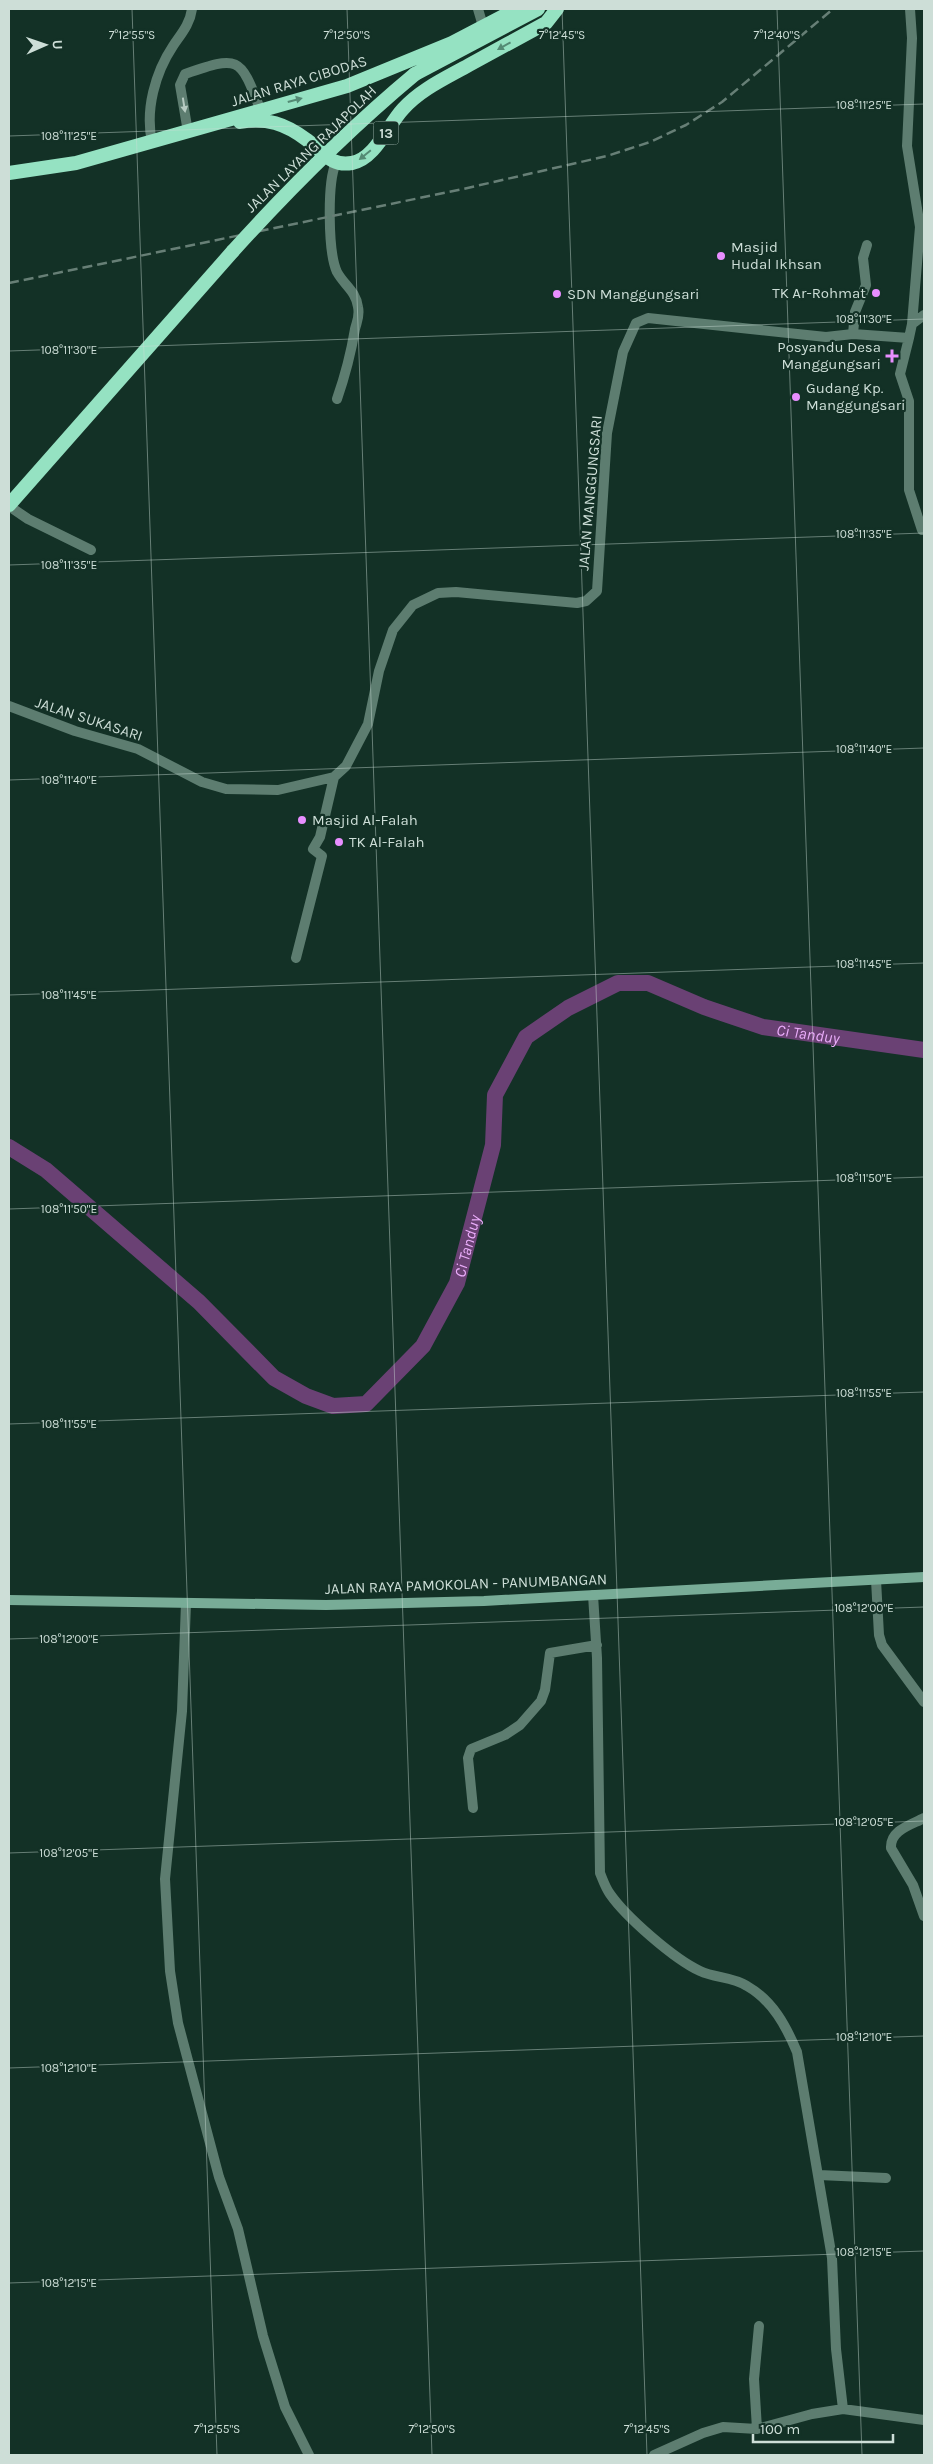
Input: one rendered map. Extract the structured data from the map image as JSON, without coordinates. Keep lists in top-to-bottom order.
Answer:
{
  "streets": {
    "highway": ["JALAN RAYA CIBODAS", "13", "JALAN LAYANG RAJAPOLAH"],
    "main road": ["JALAN RAYA PAMOKOLAN - PANUMBANGAN"],
    "street": ["JALAN MANGGUNGSARI", "JALAN SUKASARI"]
  },
  "crossings": [
    ["JALAN RAYA CIBODAS", "13"],
    ["JALAN MANGGUNGSARI", "JALAN SUKASARI"]
  ],
  "water": ["Ci Tanduy"],
  "places": {
    "other": [
      "Masjid Hudal Ikhsan",
      "TK Ar-Rohmat",
      "SDN Manggungsari",
      "Gudang Kp. Manggungsari",
      "Masjid Al-Falah",
      "TK Al-Falah"
    ],
    "health": ["Posyandu Desa Manggungsari"]
  },
  "scale_bar": "100 m",
  "north": "right",
  "coordinates": [
    "7°12'55\"S",
    "7°12'50\"S",
    "7°12'45\"S",
    "7°12'40\"S",
    "108°11'25\"E",
    "108°11'30\"E",
    "108°11'35\"E",
    "108°11'40\"E",
    "108°11'45\"E",
    "108°11'50\"E",
    "108°11'55\"E",
    "108°12'00\"E",
    "108°12'05\"E",
    "108°12'10\"E",
    "108°12'15\"E"
  ]
}
